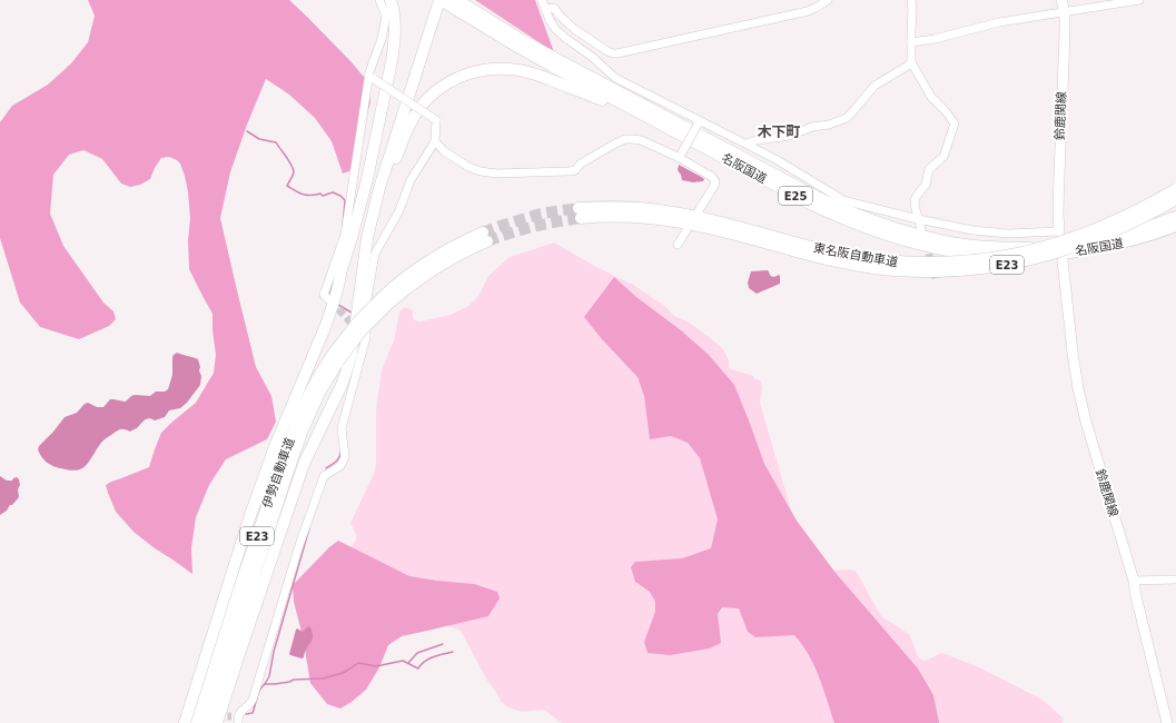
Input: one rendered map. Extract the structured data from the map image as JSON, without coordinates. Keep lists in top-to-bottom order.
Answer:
{
  "streets": {
    "highway": [
      "名阪国道",
      "E25",
      "東名阪自動車道",
      "E23",
      "伊勢自動車道"
    ],
    "main road": ["鈴鹿関線"]
  },
  "crossings": [
    ["E23", "伊勢自動車道"]
  ],
  "districts": ["木下町"]
}
